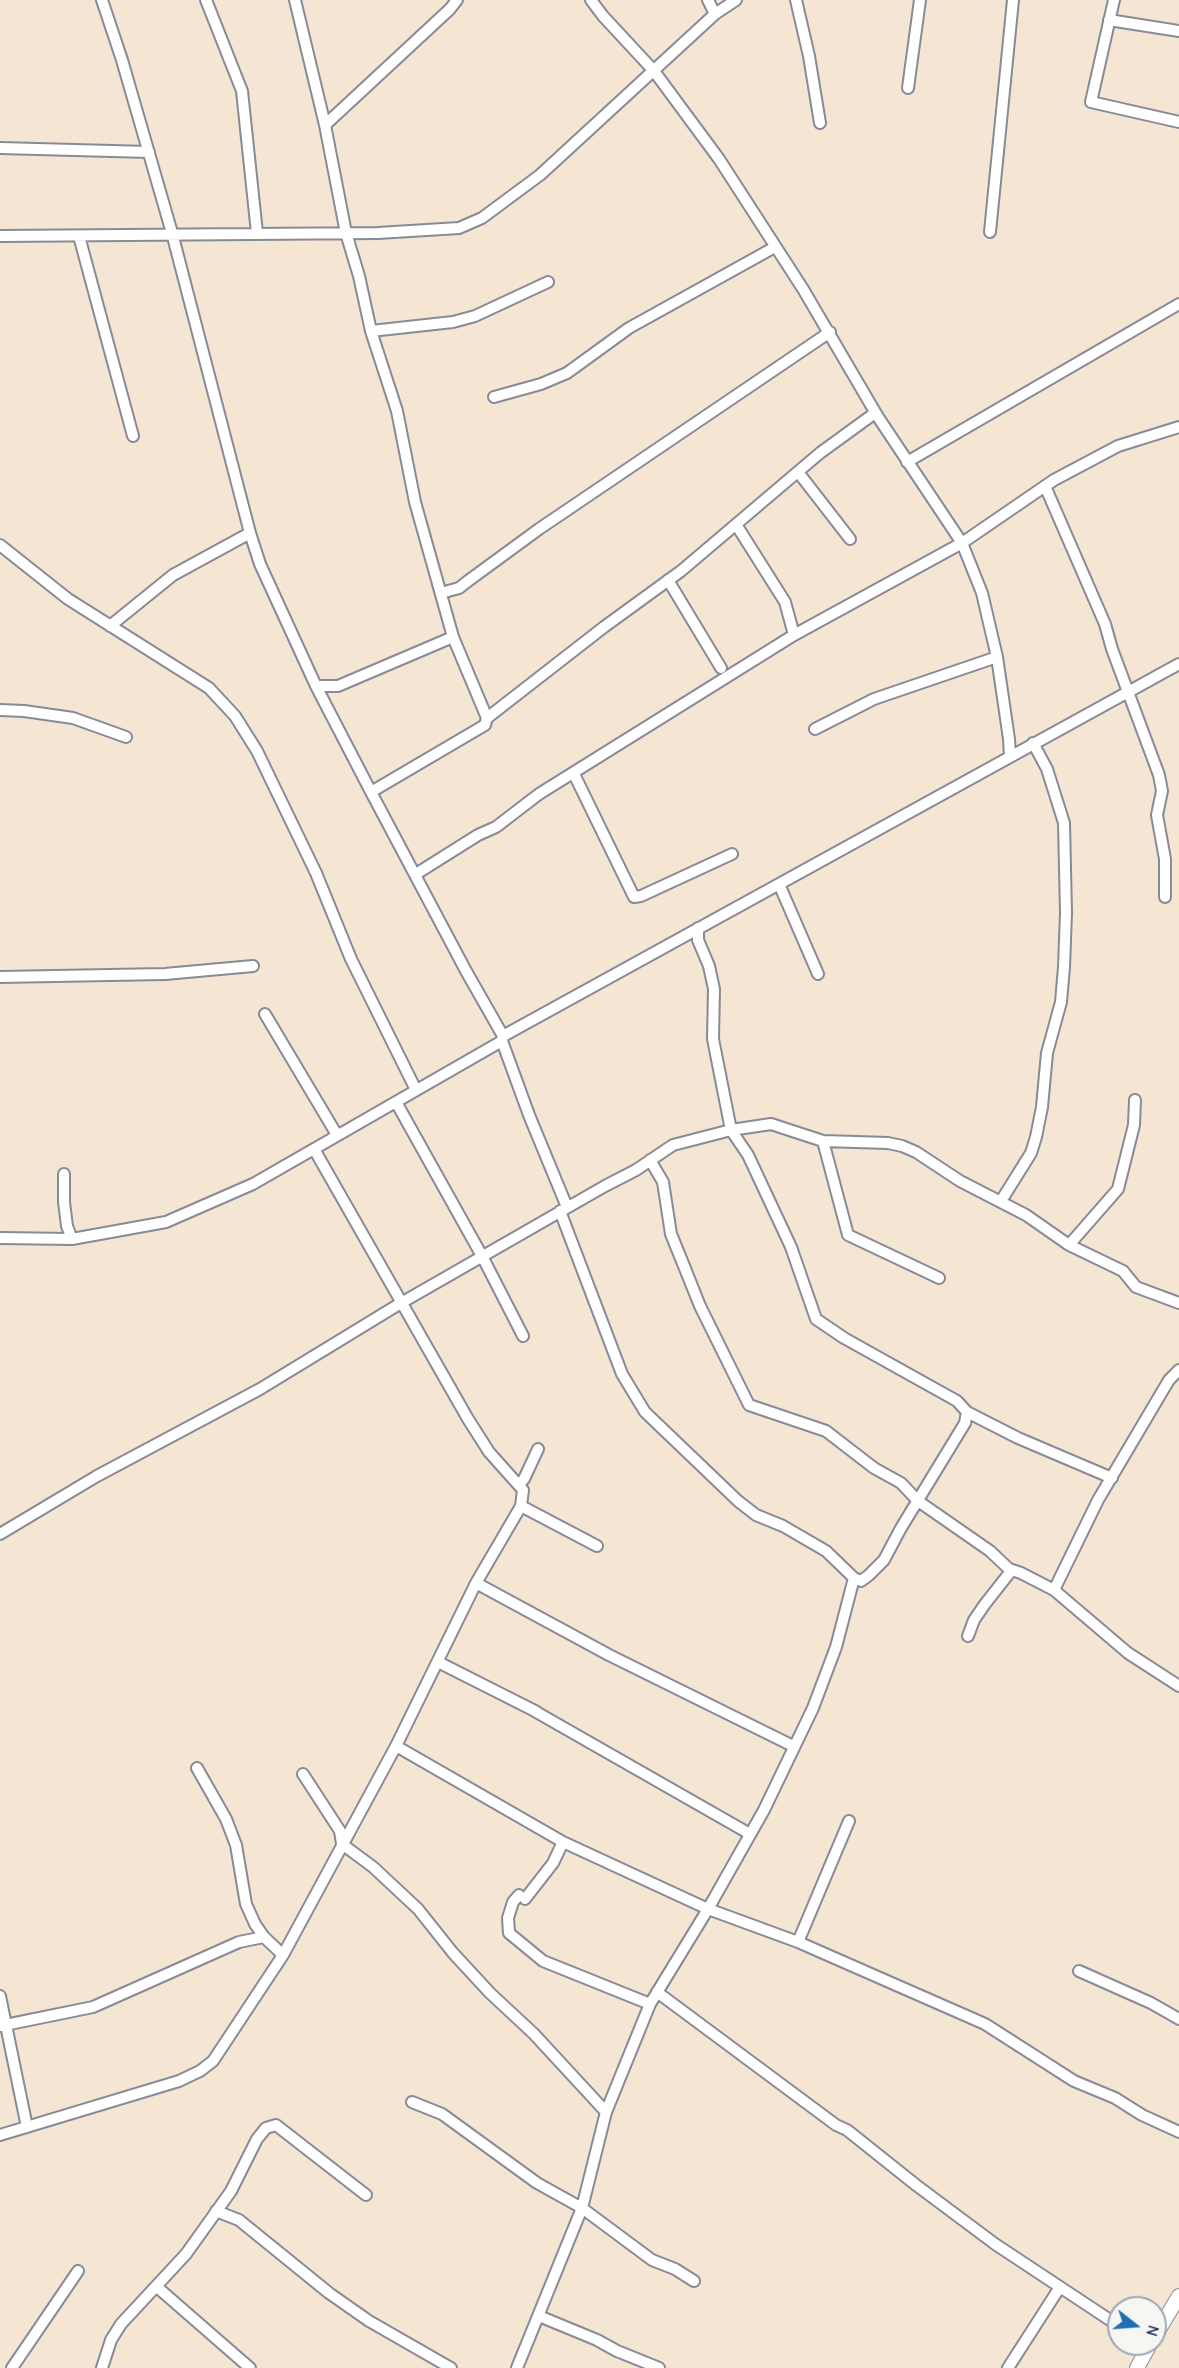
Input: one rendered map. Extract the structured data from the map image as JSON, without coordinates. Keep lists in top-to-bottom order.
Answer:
{
  "north": "right"
}
